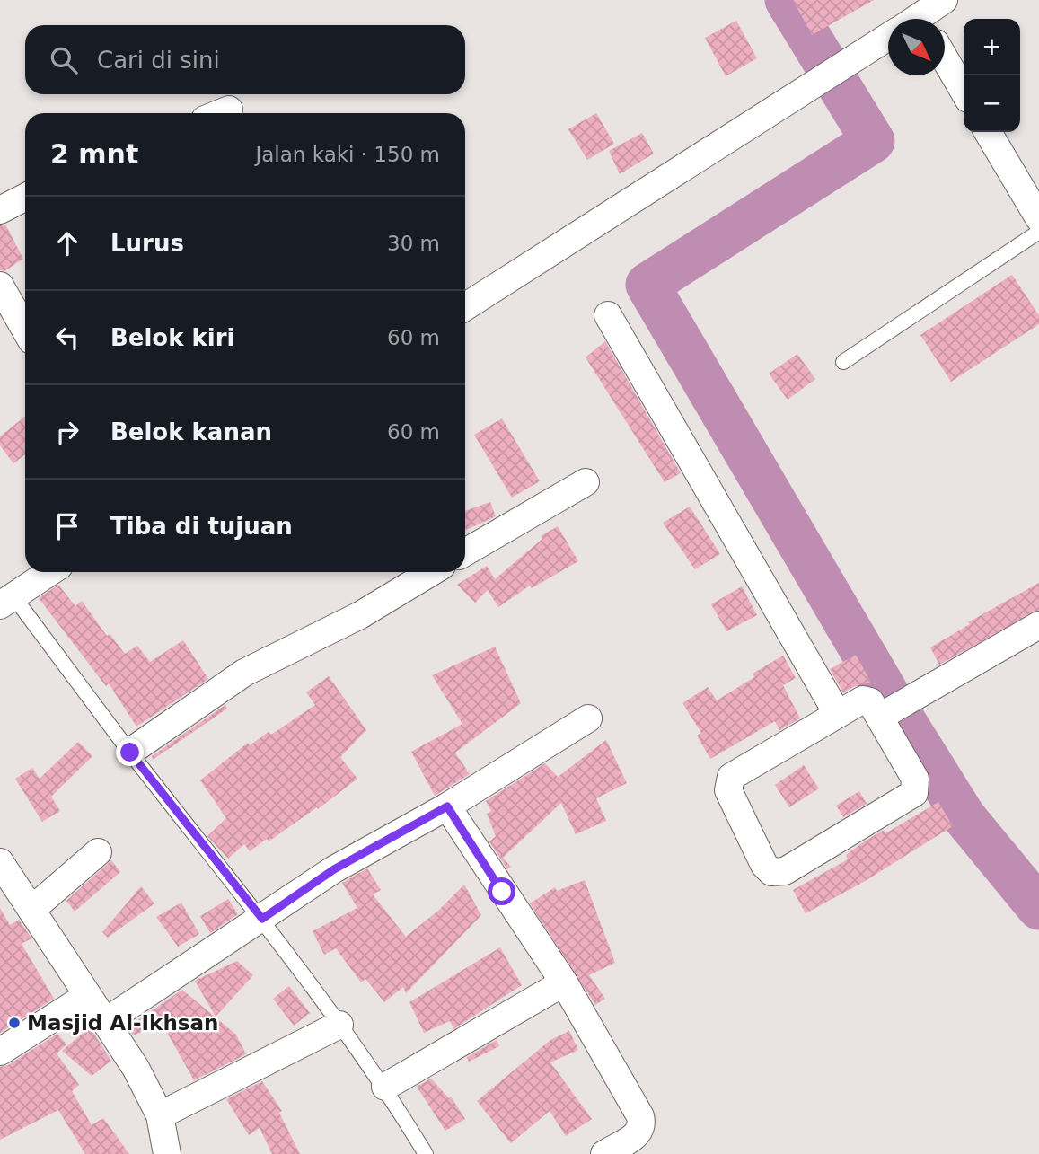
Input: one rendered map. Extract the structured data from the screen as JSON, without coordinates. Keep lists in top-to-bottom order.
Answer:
{
  "places": ["Masjid Al-Ikhsan"],
  "north": "bottom right",
  "page": {
    "map_buttons": ["+", "−"],
    "search": "Cari di sini",
    "heading": ["2 mnt", "Jalan kaki · 150 m"],
    "list": [
      ["Lurus", "30 m"],
      ["Belok kiri", "60 m"],
      ["Belok kanan", "60 m"],
      "Tiba di tujuan"
    ]
  }
}
